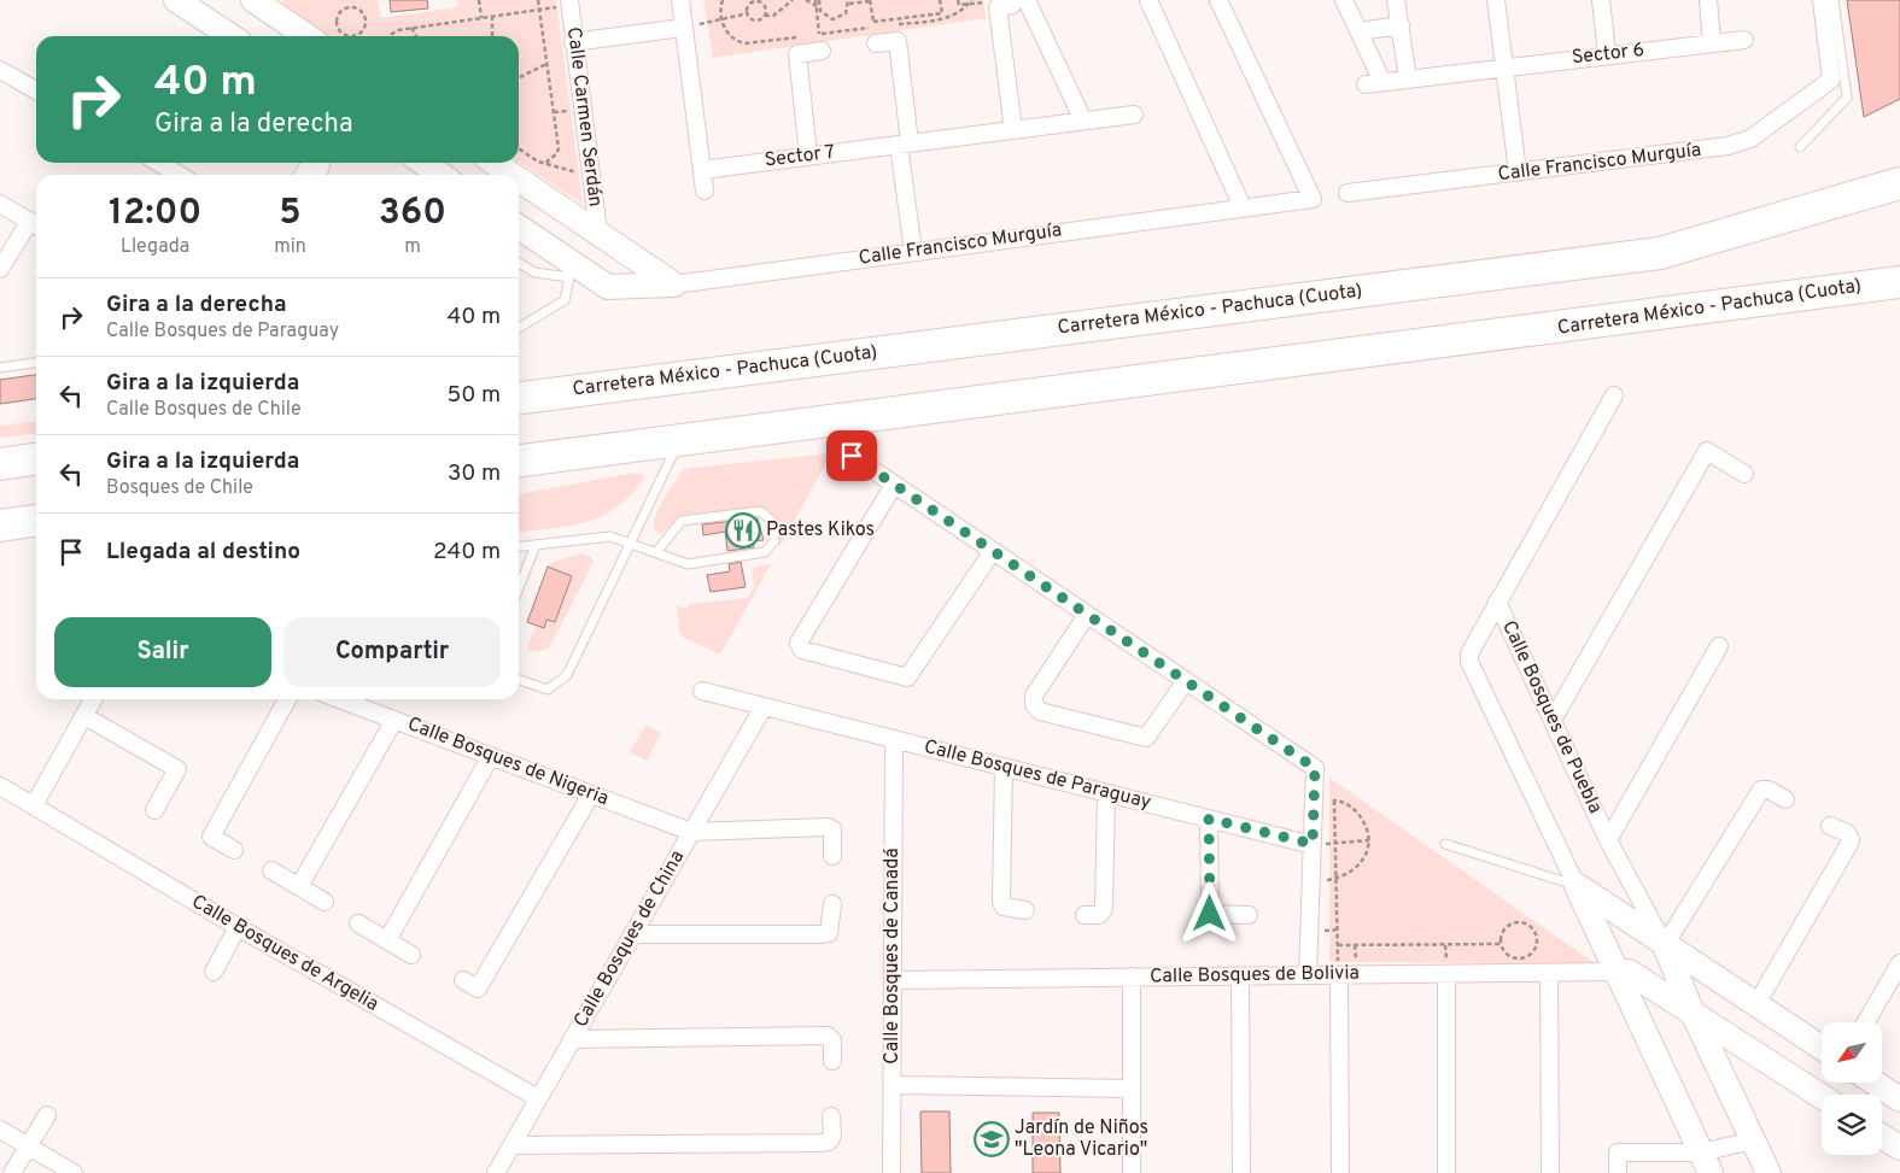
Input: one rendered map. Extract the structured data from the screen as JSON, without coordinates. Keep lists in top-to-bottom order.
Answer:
{
  "streets": {
    "highway": ["Carretera México - Pachuca (Cuota)"],
    "street": [
      "Sector 6",
      "Calle Carmen Serdán",
      "Sector 7",
      "Calle Francisco Murguía",
      "Calle Bosques de Puebla",
      "Calle Bosques de Nigeria",
      "Calle Bosques de Paraguay",
      "Calle Bosques de China",
      "Calle Bosques de Argelia",
      "Calle Bosques de Canadá",
      "Calle Bosques de Bolivia"
    ]
  },
  "crossings": [
    ["Calle Bosques de Puebla", "Calle Bosques de Bolivia"],
    ["Calle Bosques de Nigeria", "Calle Bosques de China"],
    ["Calle Bosques de Paraguay", "Calle Bosques de China"],
    ["Calle Bosques de Paraguay", "Calle Bosques de Canadá"],
    ["Calle Bosques de China", "Calle Bosques de Argelia"],
    ["Calle Bosques de Canadá", "Calle Bosques de Bolivia"]
  ],
  "places": {
    "restaurant": ["Pastes Kikos"],
    "school or university": ["Jardín de Niños \"Leona Vicario\""]
  },
  "north": "bottom left",
  "page": {
    "turn": ["40 m", "Gira a la derecha"],
    "eta": [
      "12:00",
      "Llegada",
      "5",
      "min",
      "360",
      "m"
    ],
    "list": [
      {
        "name": "Gira a la derecha",
        "note": "Calle Bosques de Paraguay",
        "value": "40 m"
      },
      {
        "name": "Gira a la izquierda",
        "note": "Calle Bosques de Chile",
        "value": "50 m"
      },
      {
        "name": "Gira a la izquierda",
        "note": "Bosques de Chile",
        "value": "30 m"
      },
      {
        "name": "Llegada al destino",
        "value": "240 m"
      }
    ],
    "buttons": ["Salir", "Compartir"]
  }
}
